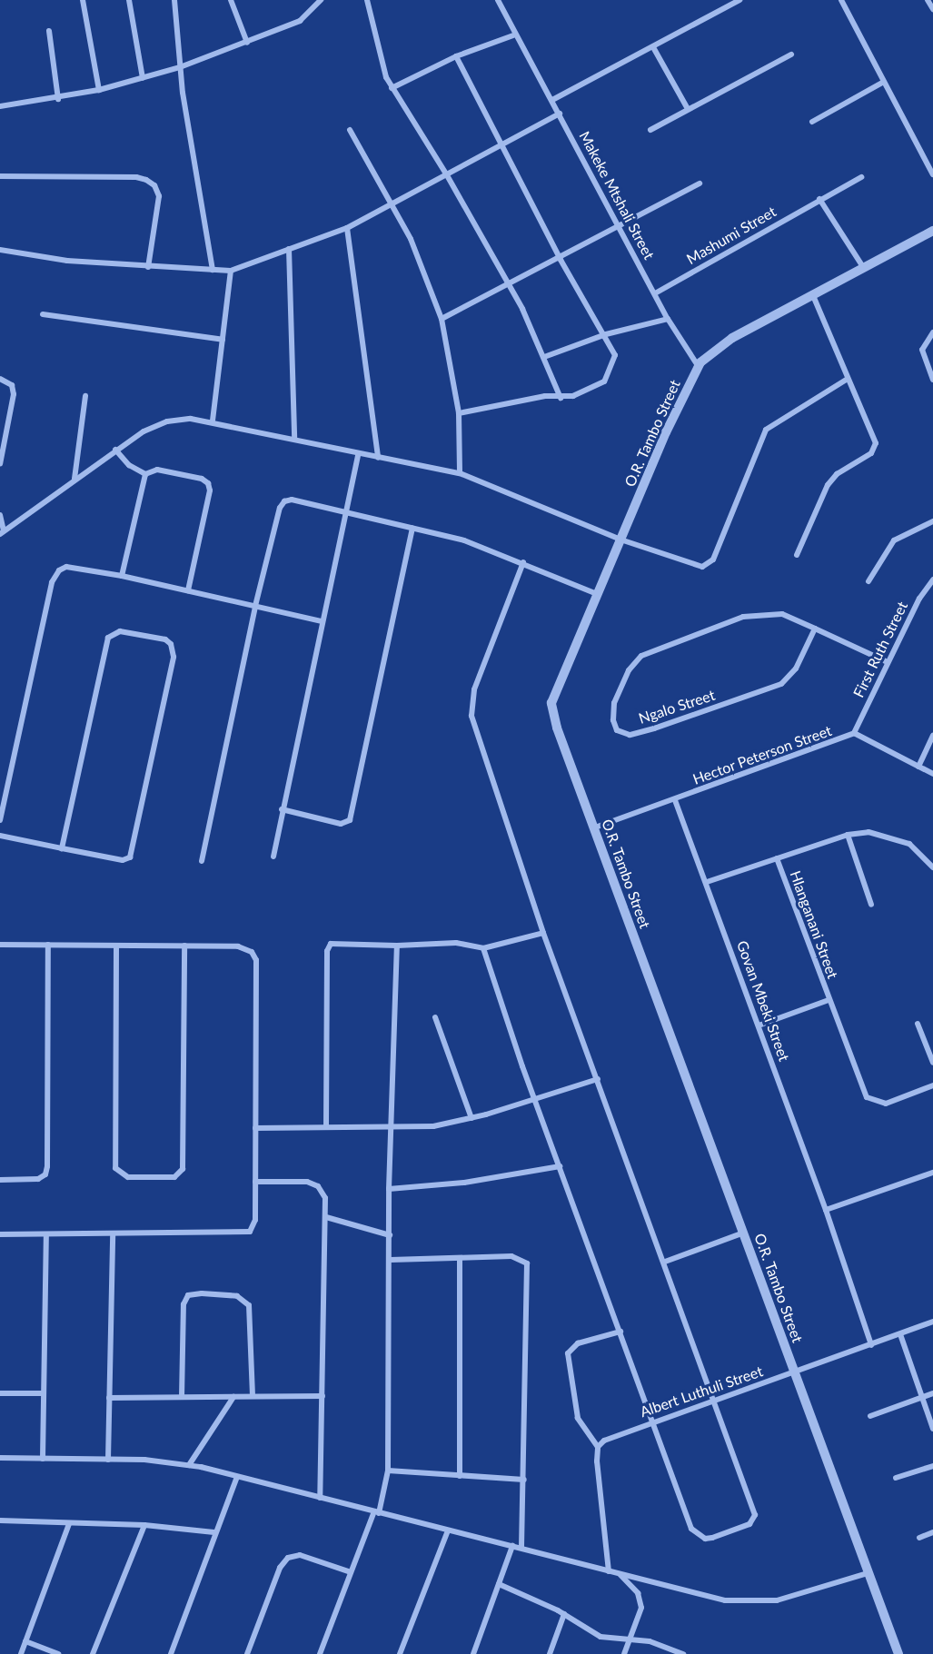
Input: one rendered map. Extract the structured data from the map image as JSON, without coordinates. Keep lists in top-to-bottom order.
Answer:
{
  "streets": {
    "street": [
      "Makeke Mtshali Street",
      "Mashumi Street",
      "O.R. Tambo Street",
      "First Ruth Street",
      "Ngalo Street",
      "Hector Peterson Street",
      "Hlanganani Street",
      "Govan Mbeki Street",
      "Albert Luthuli Street"
    ]
  },
  "crossings": [
    ["Makeke Mtshali Street", "Mashumi Street"],
    ["Makeke Mtshali Street", "O.R. Tambo Street"],
    ["O.R. Tambo Street", "Hector Peterson Street"],
    ["O.R. Tambo Street", "Albert Luthuli Street"],
    ["First Ruth Street", "Ngalo Street"],
    ["First Ruth Street", "Hector Peterson Street"],
    ["Hector Peterson Street", "Govan Mbeki Street"],
    ["Hlanganani Street", "Govan Mbeki Street"],
    ["Govan Mbeki Street", "Albert Luthuli Street"]
  ]
}
